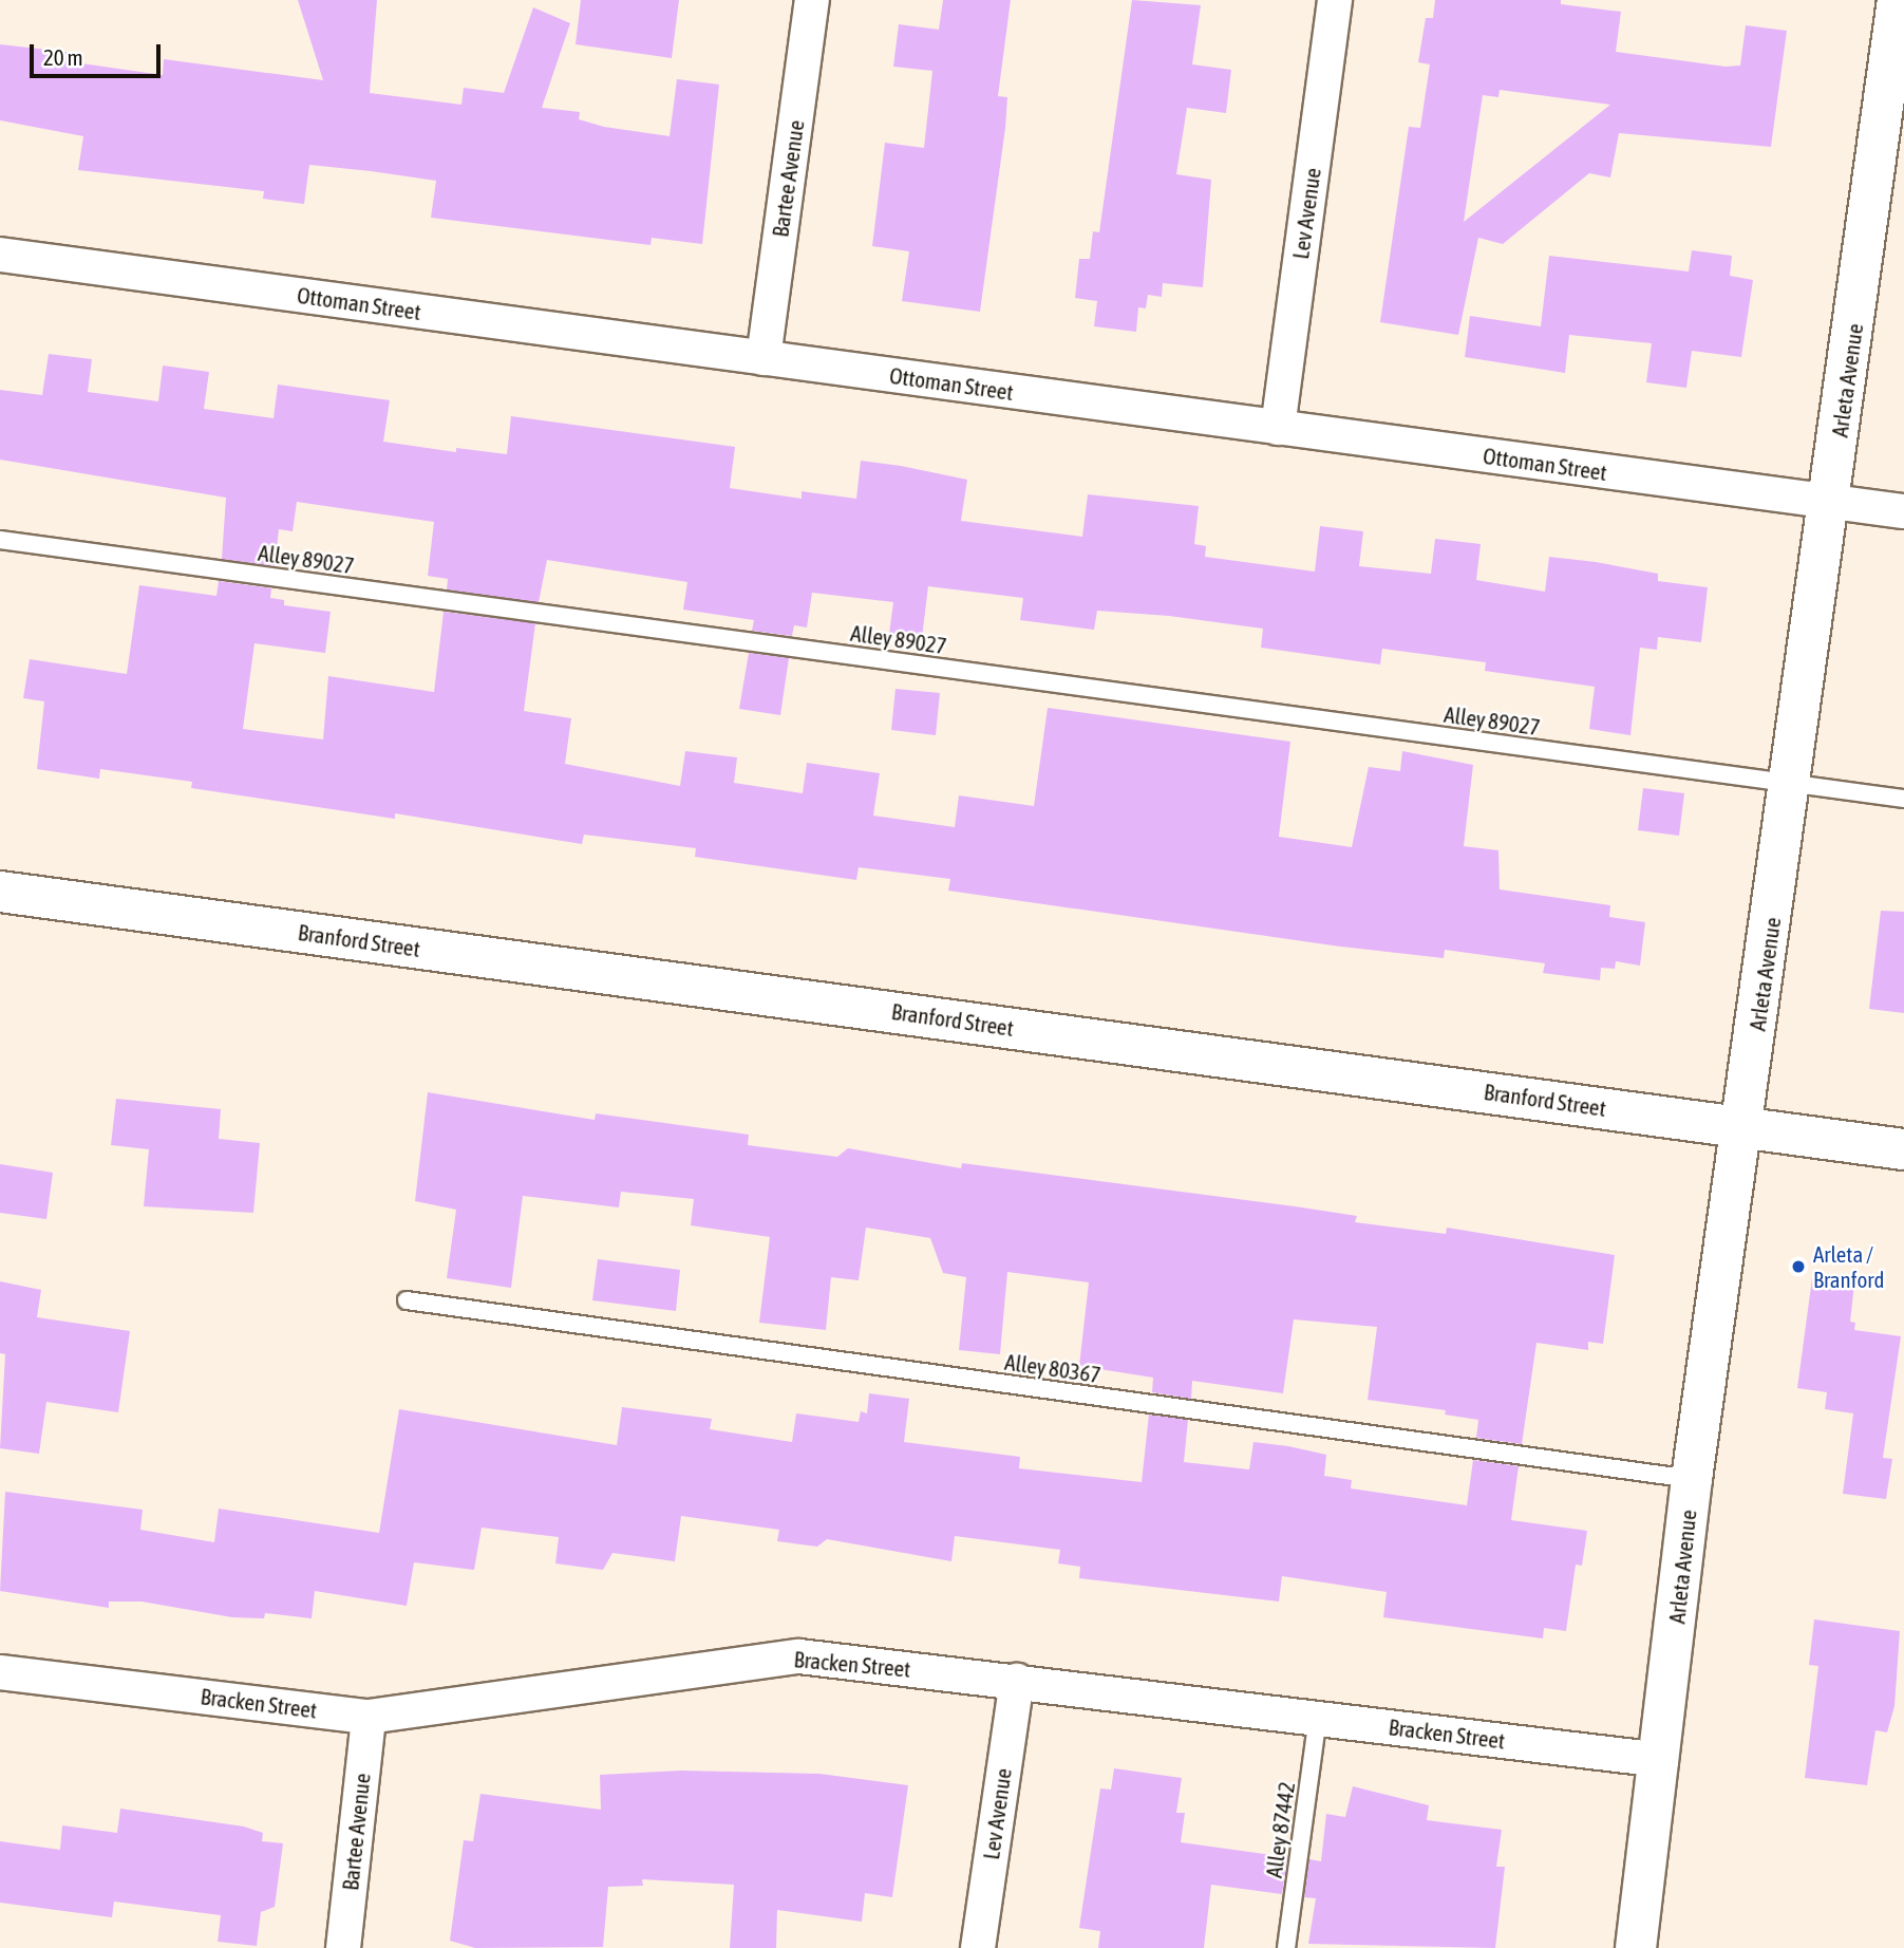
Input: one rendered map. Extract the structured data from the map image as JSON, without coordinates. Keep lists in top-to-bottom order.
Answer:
{
  "streets": {
    "main road": ["Arleta Avenue", "Branford Street"],
    "street": [
      "Bartee Avenue",
      "Lev Avenue",
      "Ottoman Street",
      "Bracken Street"
    ],
    "lane": ["Alley 89027", "Alley 80367", "Alley 87442"]
  },
  "crossings": [
    ["Bartee Avenue", "Ottoman Street"],
    ["Bartee Avenue", "Bracken Street"],
    ["Lev Avenue", "Ottoman Street"],
    ["Lev Avenue", "Bracken Street"],
    ["Ottoman Street", "Arleta Avenue"],
    ["Arleta Avenue", "Alley 89027"],
    ["Arleta Avenue", "Branford Street"],
    ["Arleta Avenue", "Alley 80367"],
    ["Arleta Avenue", "Bracken Street"],
    ["Bracken Street", "Alley 87442"]
  ],
  "places": ["Arleta / Branford"],
  "scale_bar": "20 m"
}
